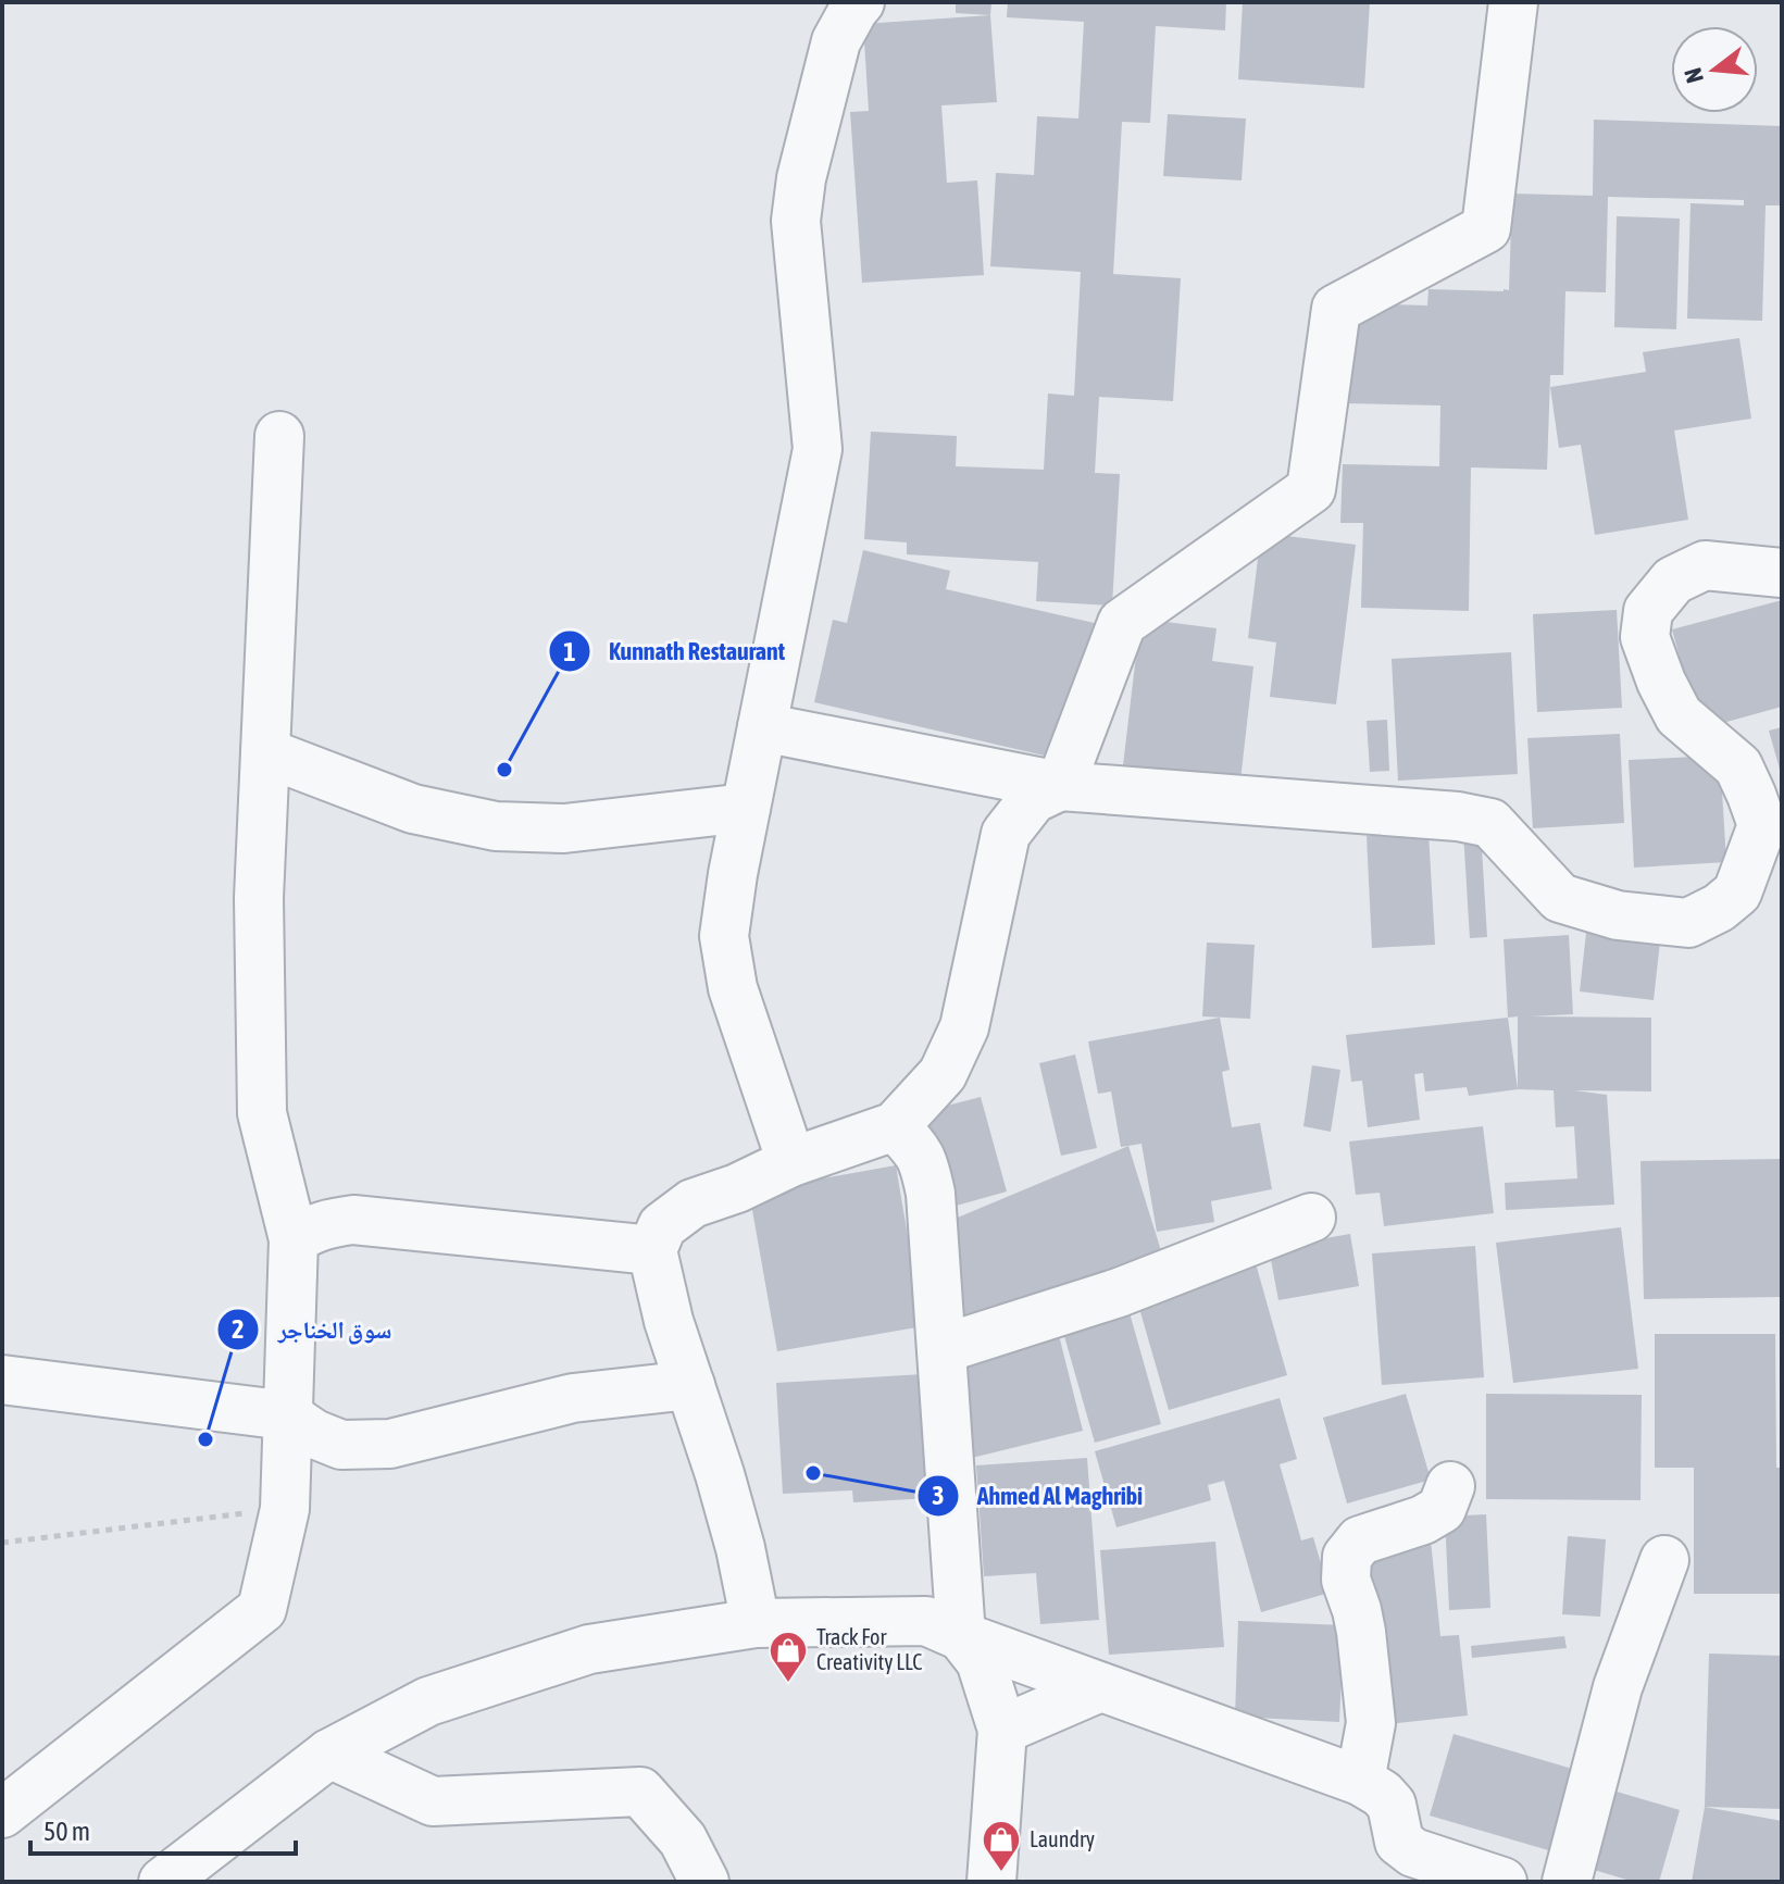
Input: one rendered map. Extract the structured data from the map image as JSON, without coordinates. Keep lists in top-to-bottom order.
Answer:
{
  "places": {
    "other": ["Kunnath Restaurant", "سوق الخناجر", "Ahmed Al Maghribi"],
    "shop": ["Track For Creativity LLC", "Laundry"]
  },
  "scale_bar": "50 m",
  "north": "left"
}
